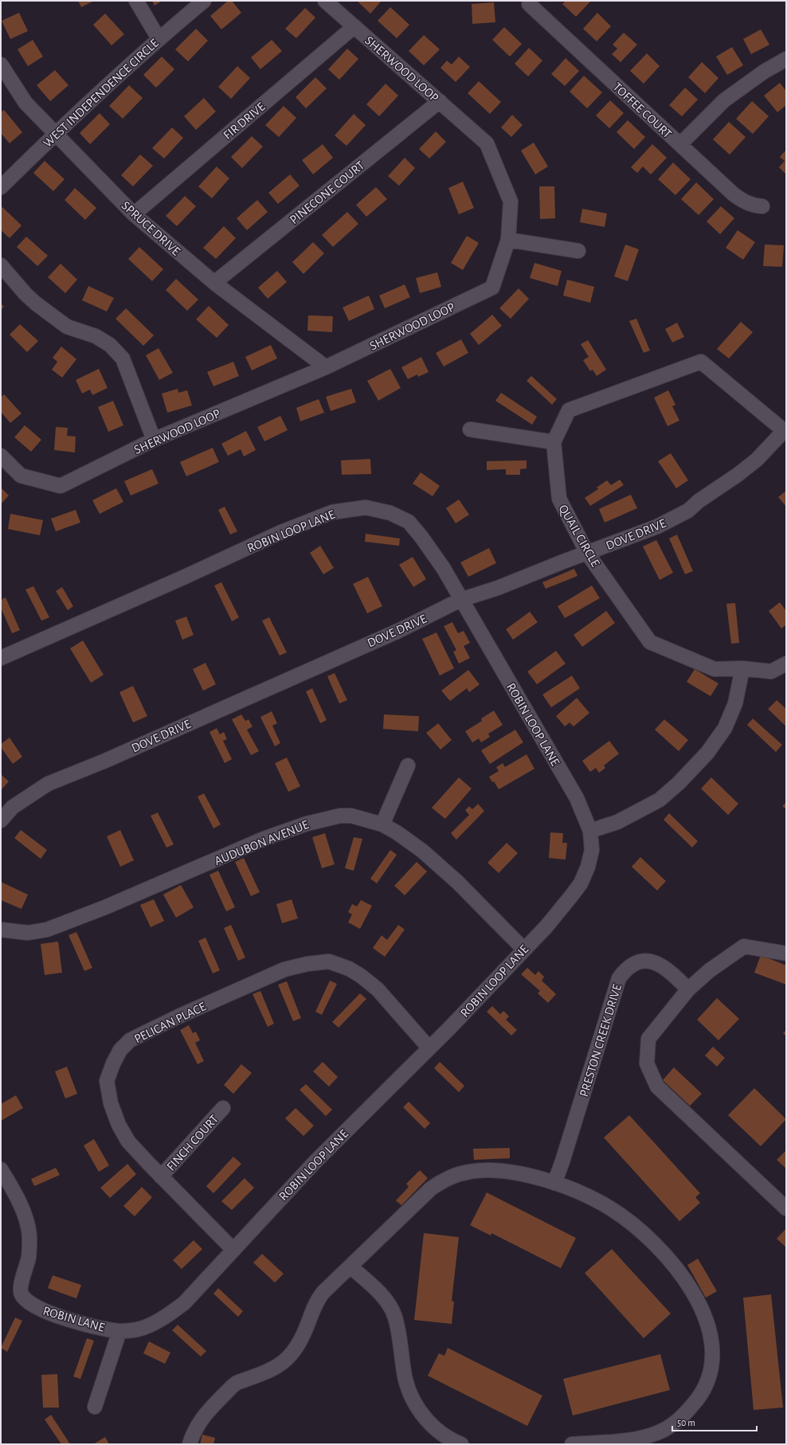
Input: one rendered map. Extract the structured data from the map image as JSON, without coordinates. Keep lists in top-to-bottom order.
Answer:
{
  "streets": {
    "street": [
      "SHERWOOD LOOP",
      "WEST INDEPENDENCE CIRCLE",
      "TOFFEE COURT",
      "FIR DRIVE",
      "PINECONE COURT",
      "SPRUCE DRIVE",
      "ROBIN LOOP LANE",
      "DOVE DRIVE",
      "QUAIL CIRCLE",
      "AUDUBON AVENUE",
      "PELICAN PLACE",
      "PRESTON CREEK DRIVE",
      "FINCH COURT",
      "ROBIN LANE"
    ]
  },
  "crossings": [
    ["SHERWOOD LOOP", "FIR DRIVE"],
    ["SHERWOOD LOOP", "PINECONE COURT"],
    ["SHERWOOD LOOP", "SPRUCE DRIVE"],
    ["WEST INDEPENDENCE CIRCLE", "SPRUCE DRIVE"],
    ["FIR DRIVE", "SPRUCE DRIVE"],
    ["PINECONE COURT", "SPRUCE DRIVE"],
    ["ROBIN LOOP LANE", "DOVE DRIVE"],
    ["ROBIN LOOP LANE", "AUDUBON AVENUE"],
    ["ROBIN LOOP LANE", "PELICAN PLACE"],
    ["ROBIN LOOP LANE", "ROBIN LANE"],
    ["DOVE DRIVE", "QUAIL CIRCLE"],
    ["PELICAN PLACE", "FINCH COURT"],
    ["PELICAN PLACE", "ROBIN LANE"]
  ],
  "scale_bar": "50 m"
}
